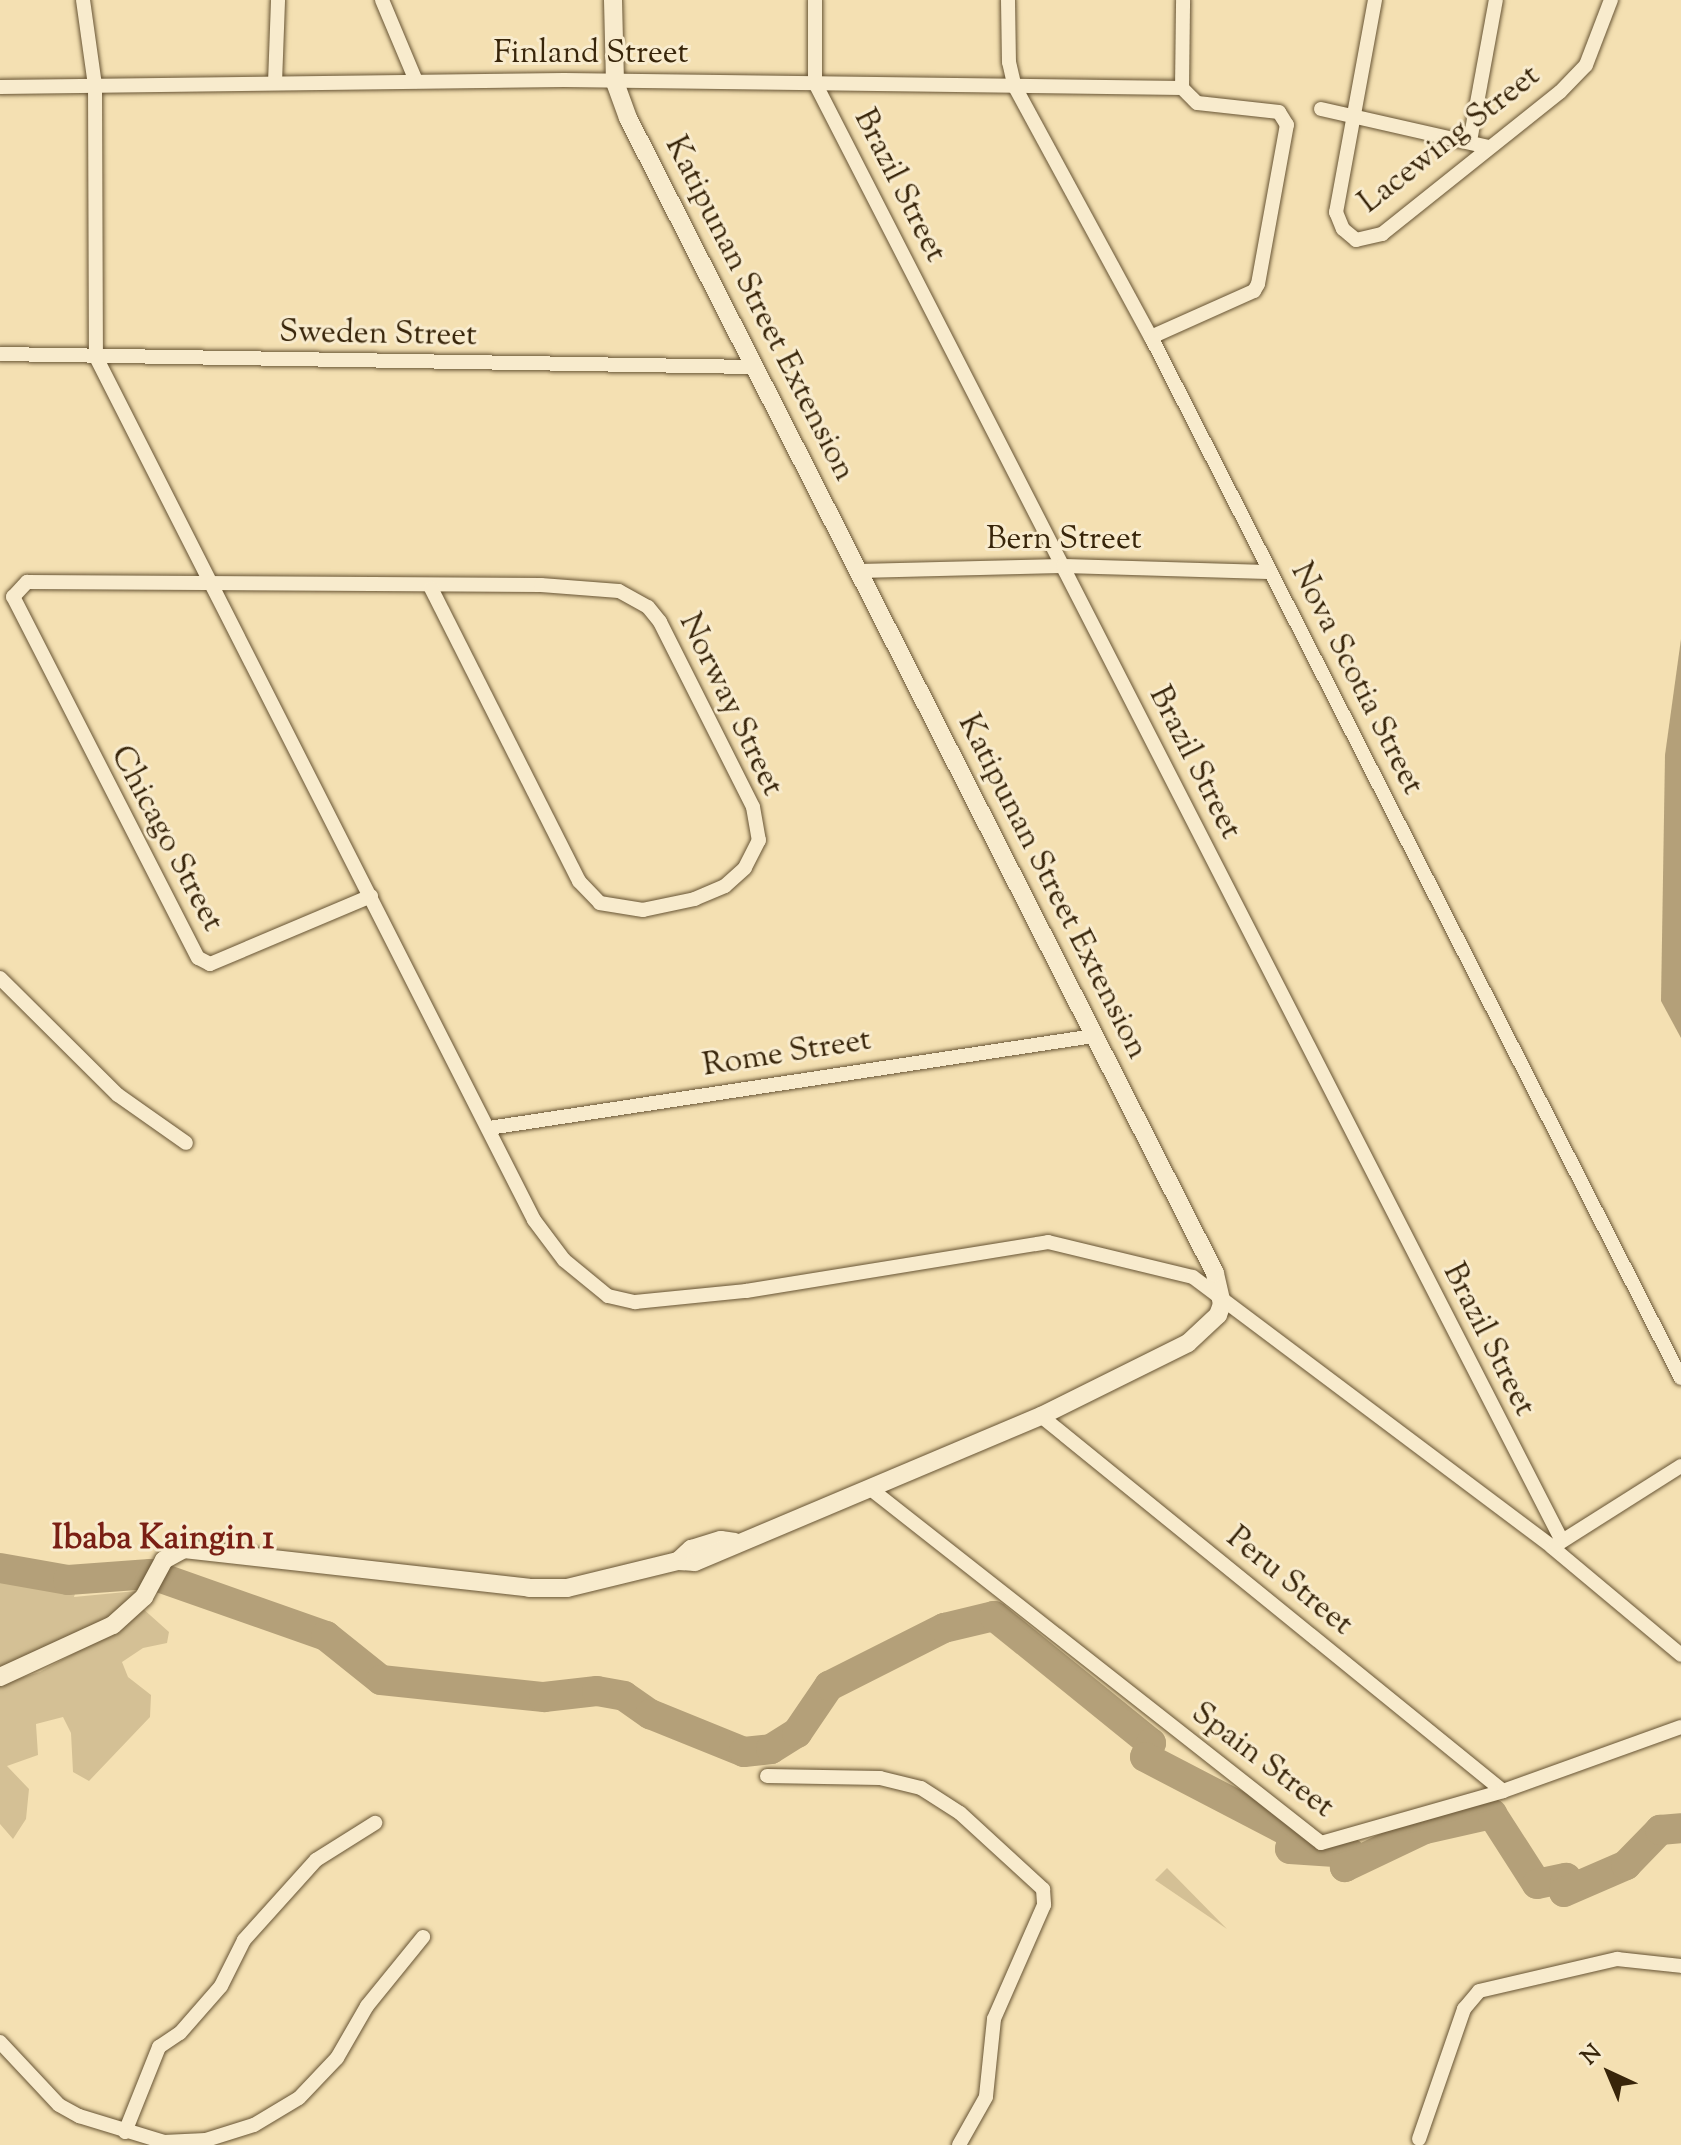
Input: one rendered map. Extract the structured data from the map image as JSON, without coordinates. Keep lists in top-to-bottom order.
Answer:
{
  "streets": {
    "street": [
      "Finland Street",
      "Lacewing Street",
      "Brazil Street",
      "Katipunan Street Extension",
      "Sweden Street",
      "Bern Street",
      "Nova Scotia Street",
      "Norway Street",
      "Chicago Street",
      "Rome Street",
      "Peru Street",
      "Spain Street"
    ]
  },
  "crossings": [
    ["Finland Street", "Brazil Street"],
    ["Finland Street", "Katipunan Street Extension"],
    ["Finland Street", "Nova Scotia Street"],
    ["Brazil Street", "Bern Street"],
    ["Katipunan Street Extension", "Sweden Street"],
    ["Katipunan Street Extension", "Bern Street"],
    ["Katipunan Street Extension", "Rome Street"],
    ["Bern Street", "Nova Scotia Street"],
    ["Norway Street", "Chicago Street"],
    ["Peru Street", "Spain Street"]
  ],
  "districts": ["Ibaba Kaingin 1"],
  "north": "top left"
}
